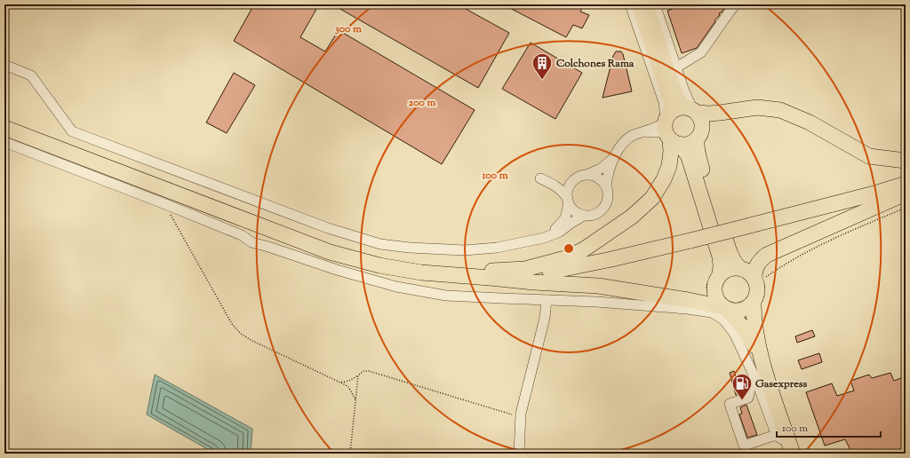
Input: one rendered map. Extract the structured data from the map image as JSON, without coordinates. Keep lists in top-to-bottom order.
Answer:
{
  "places": {
    "building": ["Colchones Rama"],
    "fuel station": ["Gasexpress"]
  },
  "scale_bar": "100 m",
  "rings": ["300 m", "200 m", "100 m"]
}
